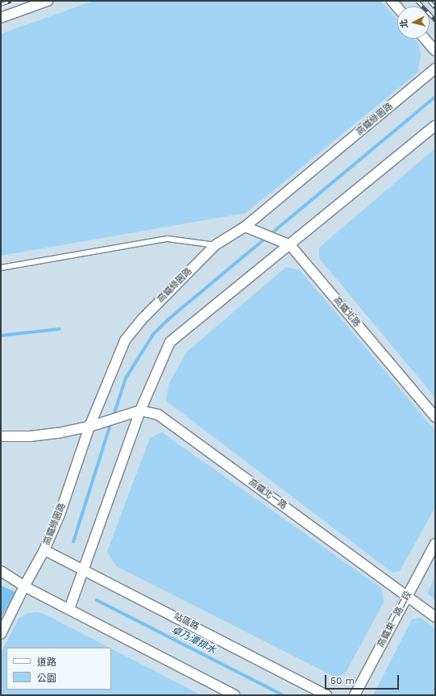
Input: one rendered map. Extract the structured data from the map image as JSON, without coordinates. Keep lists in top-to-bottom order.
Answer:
{
  "streets": {
    "street": [
      "高鐵綠園路",
      "高鐵北路",
      "高鐵北一路",
      "高鐵東一路二段",
      "站區路"
    ]
  },
  "crossings": [
    ["高鐵綠園路", "高鐵北路"],
    ["高鐵綠園路", "站區路"],
    ["高鐵北一路", "高鐵東一路二段"]
  ],
  "water": ["卓乃潭排水"],
  "legend": ["道路", "公園"],
  "scale_bar": "50 m",
  "north": "left"
}
